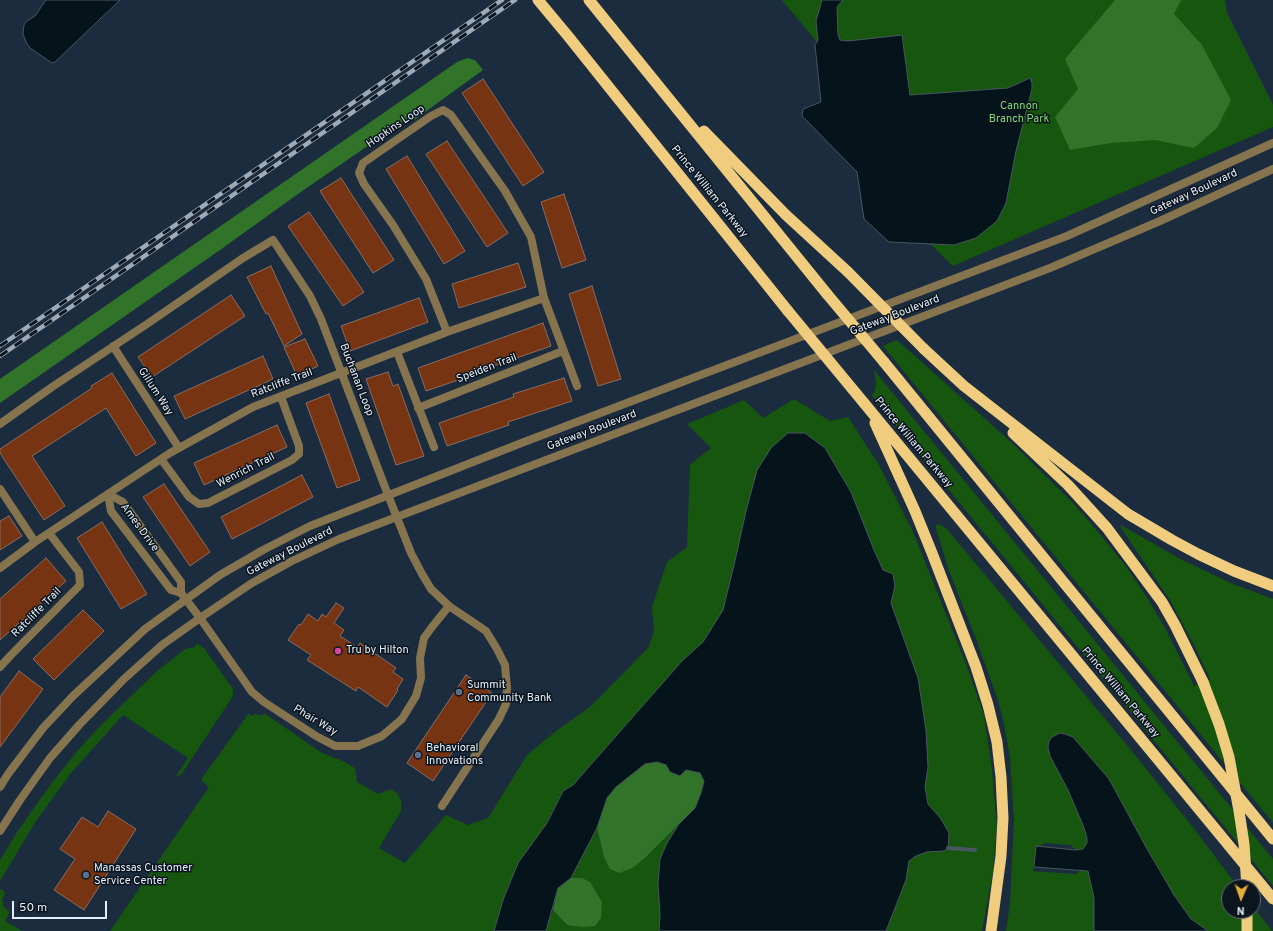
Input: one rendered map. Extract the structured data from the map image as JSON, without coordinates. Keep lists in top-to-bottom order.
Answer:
{
  "streets": {
    "highway": ["Prince William Parkway"],
    "street": [
      "Hopkins Loop",
      "Gateway Boulevard",
      "Speiden Trail",
      "Buchanan Loop",
      "Ratcliffe Trail",
      "Gillum Way",
      "Wenrich Trail",
      "Ames Drive",
      "Phair Way"
    ]
  },
  "crossings": [
    ["Hopkins Loop", "Ratcliffe Trail"],
    ["Gateway Boulevard", "Buchanan Loop"],
    ["Gateway Boulevard", "Ames Drive"],
    ["Gateway Boulevard", "Phair Way"],
    ["Buchanan Loop", "Ratcliffe Trail"],
    ["Buchanan Loop", "Gillum Way"],
    ["Buchanan Loop", "Phair Way"],
    ["Ratcliffe Trail", "Gillum Way"],
    ["Ratcliffe Trail", "Wenrich Trail"],
    ["Ratcliffe Trail", "Ames Drive"]
  ],
  "parks": ["Cannon Branch Park"],
  "places": [
    "Tru by Hilton",
    "Summit Community Bank",
    "Behavioral Innovations",
    "Manassas Customer Service Center"
  ],
  "scale_bar": "50 m",
  "north": "bottom"
}
